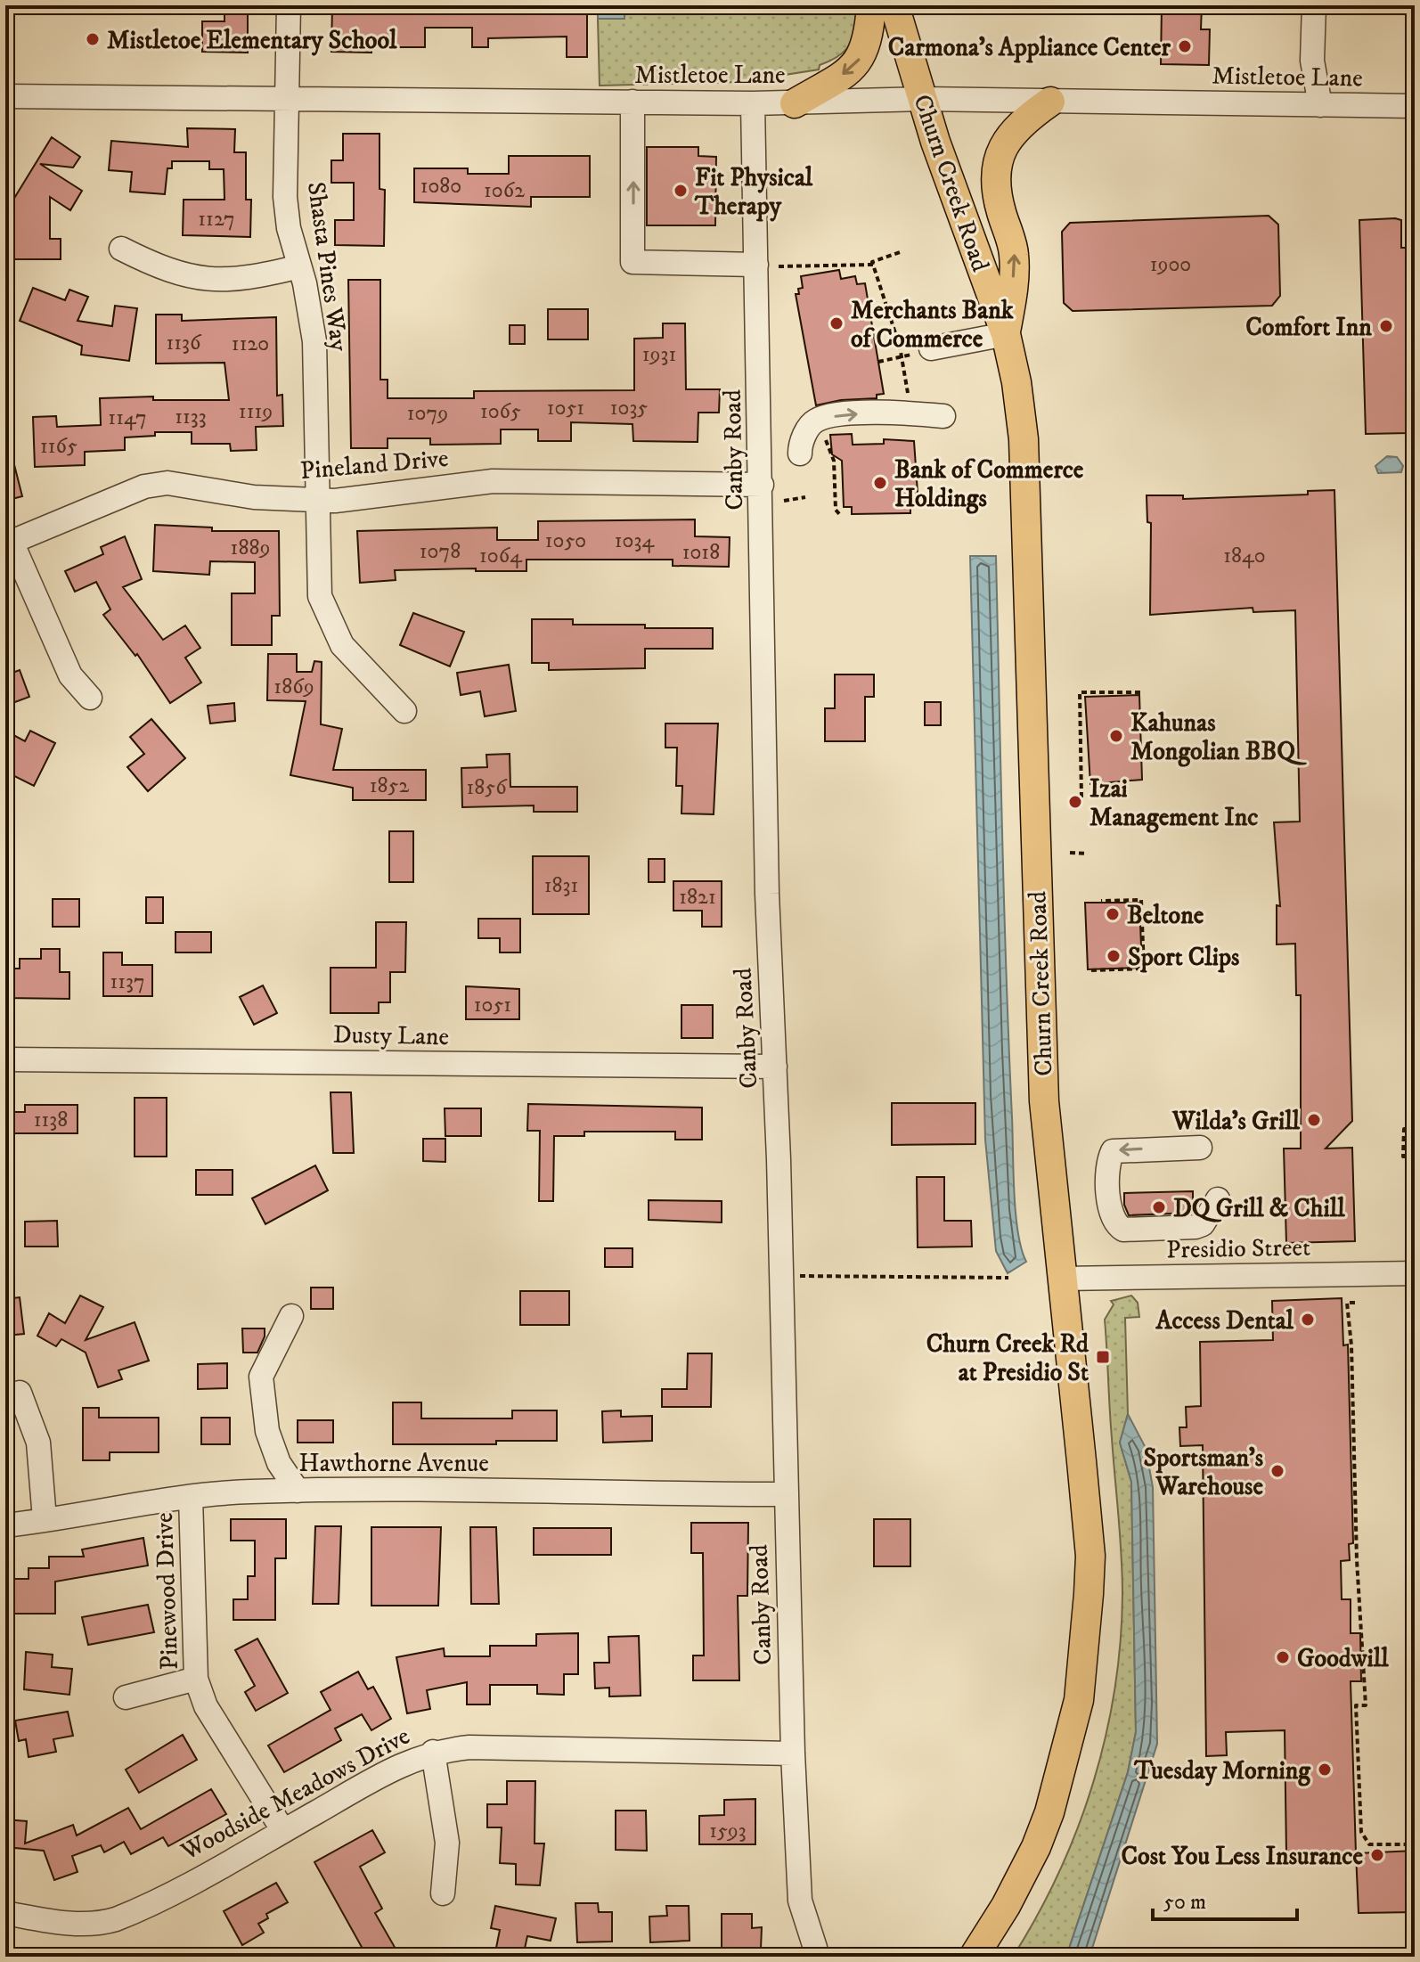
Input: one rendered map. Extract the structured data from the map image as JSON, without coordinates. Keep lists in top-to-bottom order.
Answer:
{
  "streets": {
    "main road": ["Churn Creek Road"],
    "street": [
      "Mistletoe Lane",
      "Shasta Pines Way",
      "Canby Road",
      "Pineland Drive",
      "Dusty Lane",
      "Presidio Street",
      "Hawthorne Avenue",
      "Pinewood Drive",
      "Woodside Meadows Drive"
    ]
  },
  "crossings": [
    ["Mistletoe Lane", "Churn Creek Road"],
    ["Mistletoe Lane", "Shasta Pines Way"],
    ["Mistletoe Lane", "Canby Road"],
    ["Churn Creek Road", "Presidio Street"],
    ["Shasta Pines Way", "Pineland Drive"],
    ["Canby Road", "Pineland Drive"],
    ["Canby Road", "Dusty Lane"],
    ["Canby Road", "Hawthorne Avenue"],
    ["Canby Road", "Woodside Meadows Drive"],
    ["Hawthorne Avenue", "Pinewood Drive"],
    ["Pinewood Drive", "Woodside Meadows Drive"]
  ],
  "places": {
    "other": [
      "Mistletoe Elementary School",
      "Carmona's Appliance Center",
      "Fit Physical Therapy",
      "Merchants Bank of Commerce",
      "Comfort Inn",
      "Bank of Commerce Holdings",
      "Kahunas Mongolian BBQ",
      "Izai Management Inc",
      "Beltone",
      "Sport Clips",
      "Wilda’s Grill",
      "DQ Grill & Chill",
      "Access Dental",
      "Sportsman's Warehouse",
      "Goodwill",
      "Tuesday Morning",
      "Cost You Less Insurance"
    ],
    "transit": ["Churn Creek Rd at Presidio St"]
  },
  "house_numbers": [
    "1080",
    "1062",
    "1127",
    "1900",
    "1136",
    "1120",
    "1931",
    "1051",
    "1035",
    "1119",
    "1065",
    "1079",
    "1133",
    "1147",
    "1165",
    "1050",
    "1034",
    "1889",
    "1078",
    "1018",
    "1064",
    "1840",
    "1869",
    "1852",
    "1856",
    "1831",
    "1821",
    "1137",
    "1051",
    "1138",
    "1593"
  ],
  "scale_bar": "50 m"
}
